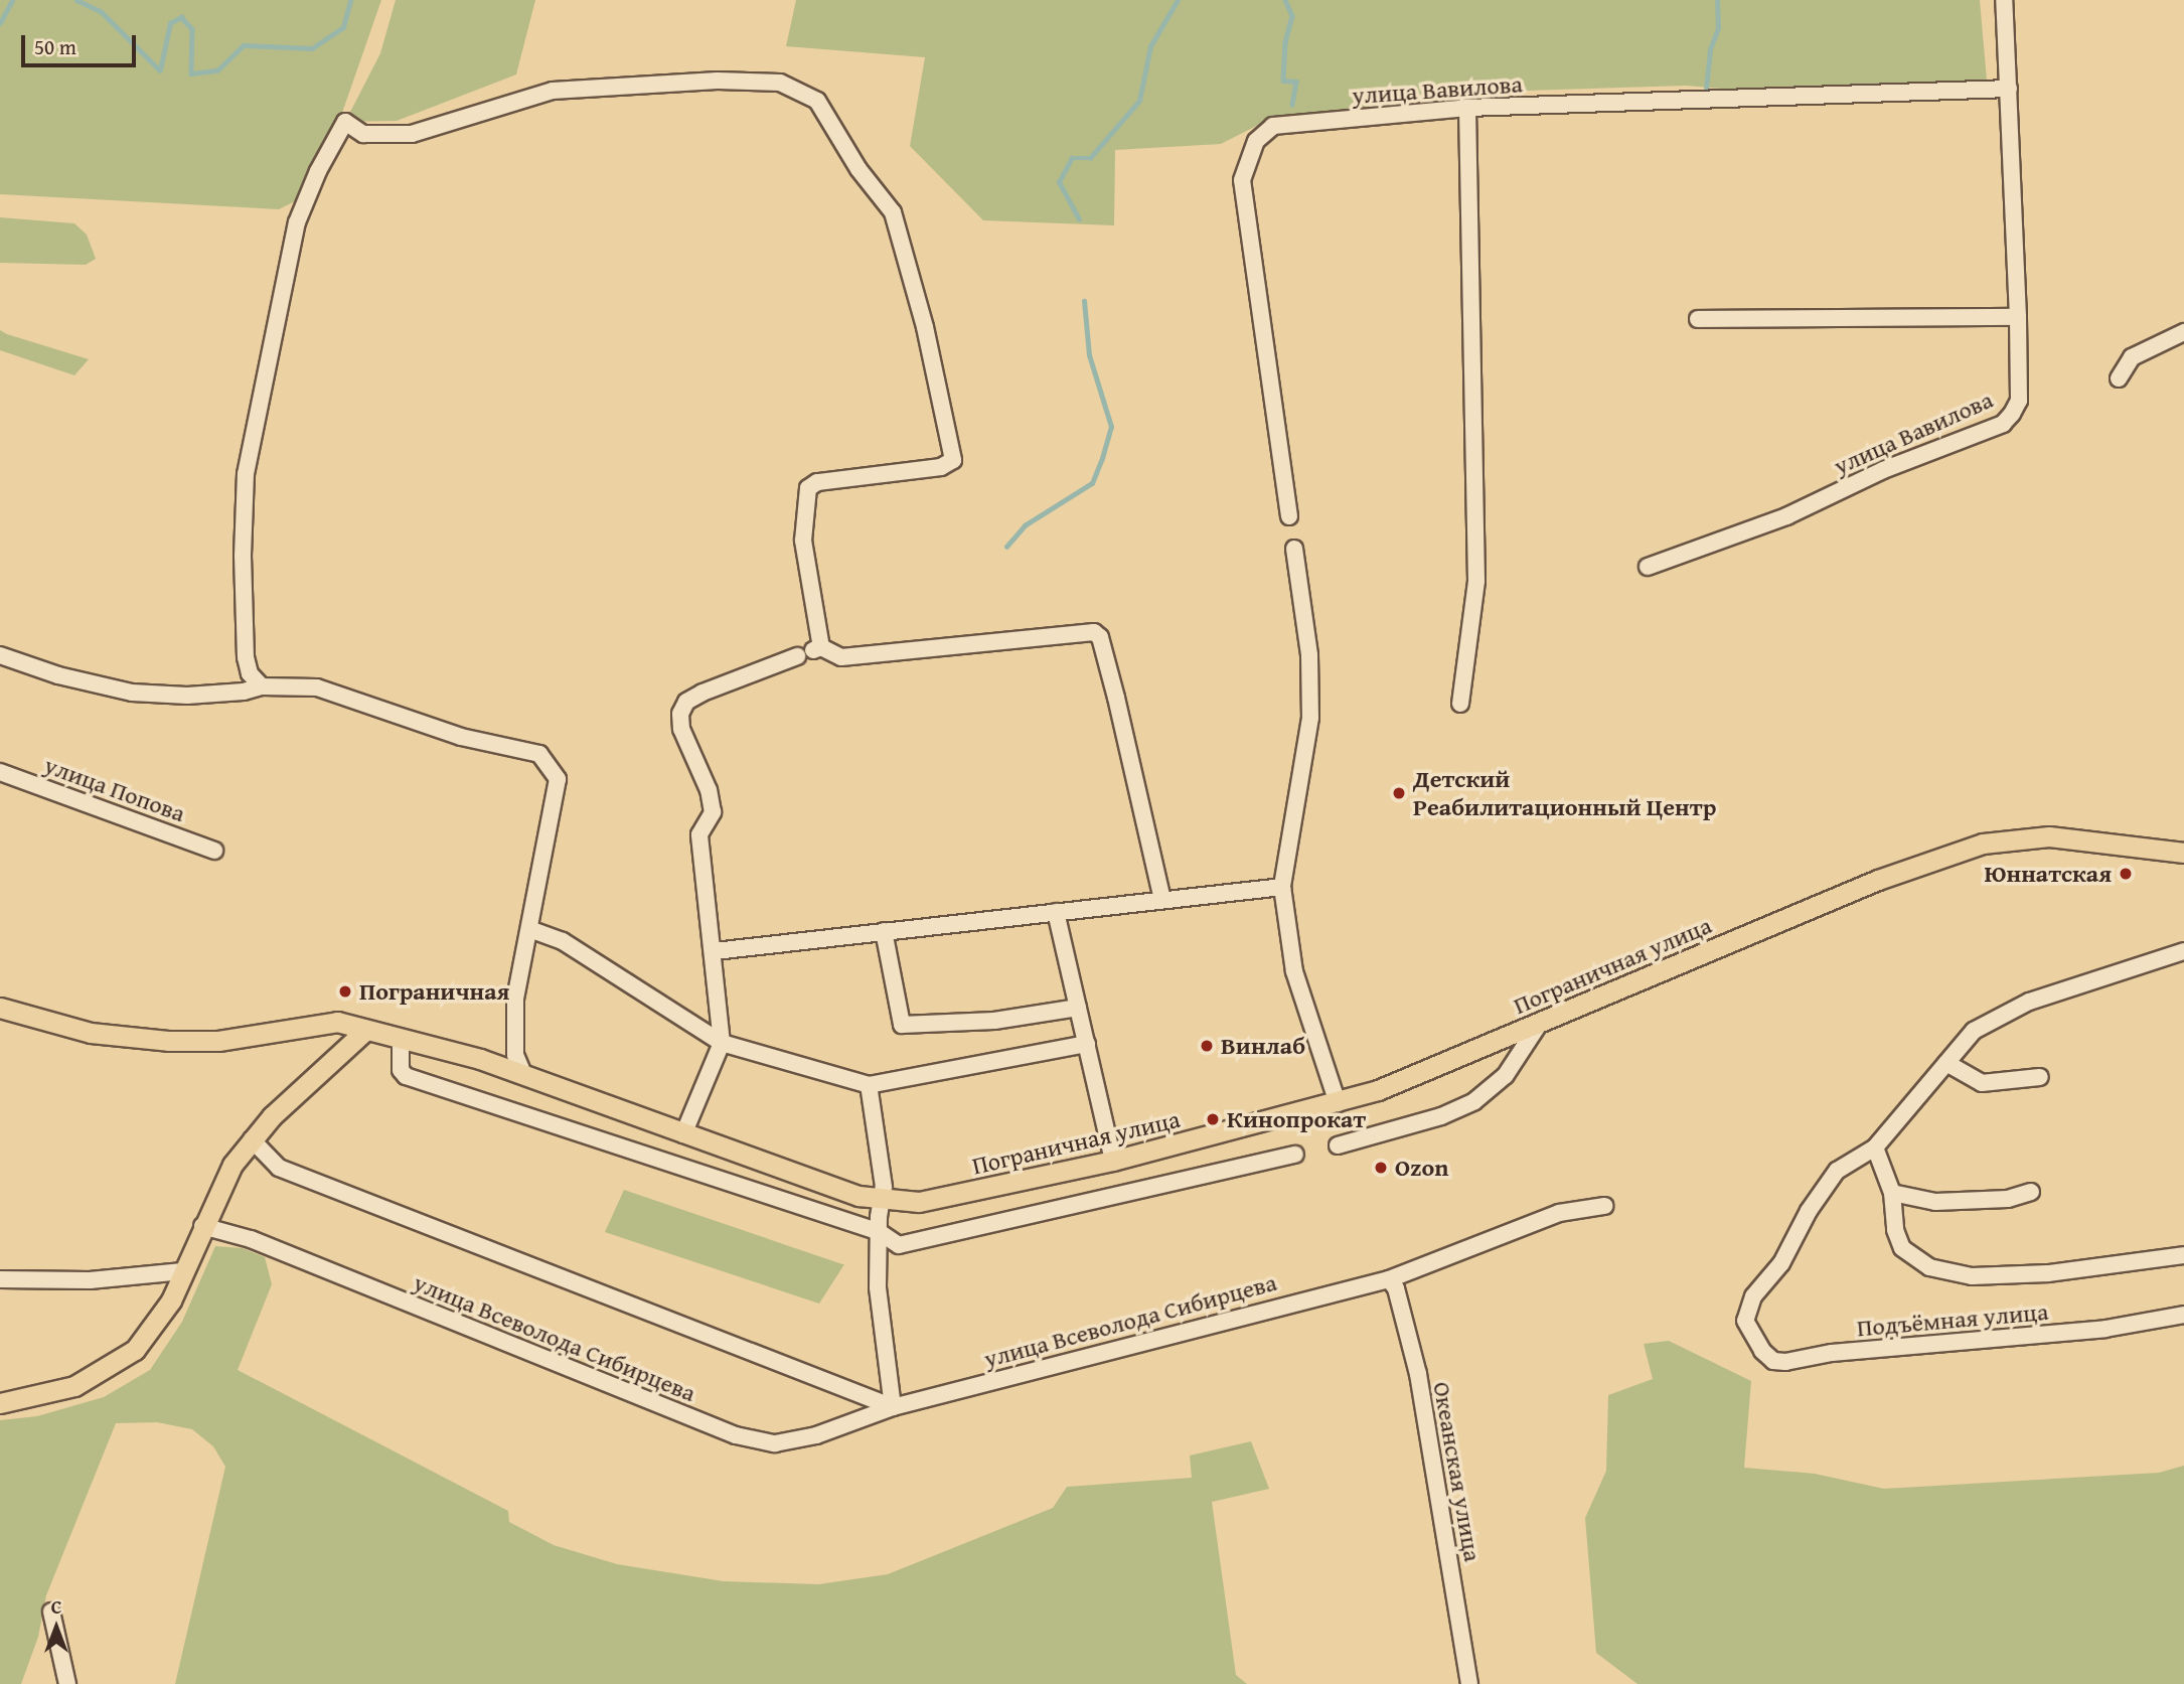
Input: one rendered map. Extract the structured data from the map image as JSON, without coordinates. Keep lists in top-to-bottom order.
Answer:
{
  "streets": {
    "main road": ["Пограничная улица"],
    "street": [
      "улица Вавилова",
      "улица Попова",
      "Подъёмная улица",
      "улица Всеволода Сибирцева",
      "Океанская улица"
    ]
  },
  "crossings": [
    ["улица Всеволода Сибирцева", "Океанская улица"]
  ],
  "places": [
    "Детский Реабилитационный Центр",
    "Юннатская",
    "Пограничная",
    "Винлаб",
    "Кинопрокат",
    "Ozon"
  ],
  "scale_bar": "50 m",
  "north": "top"
}
